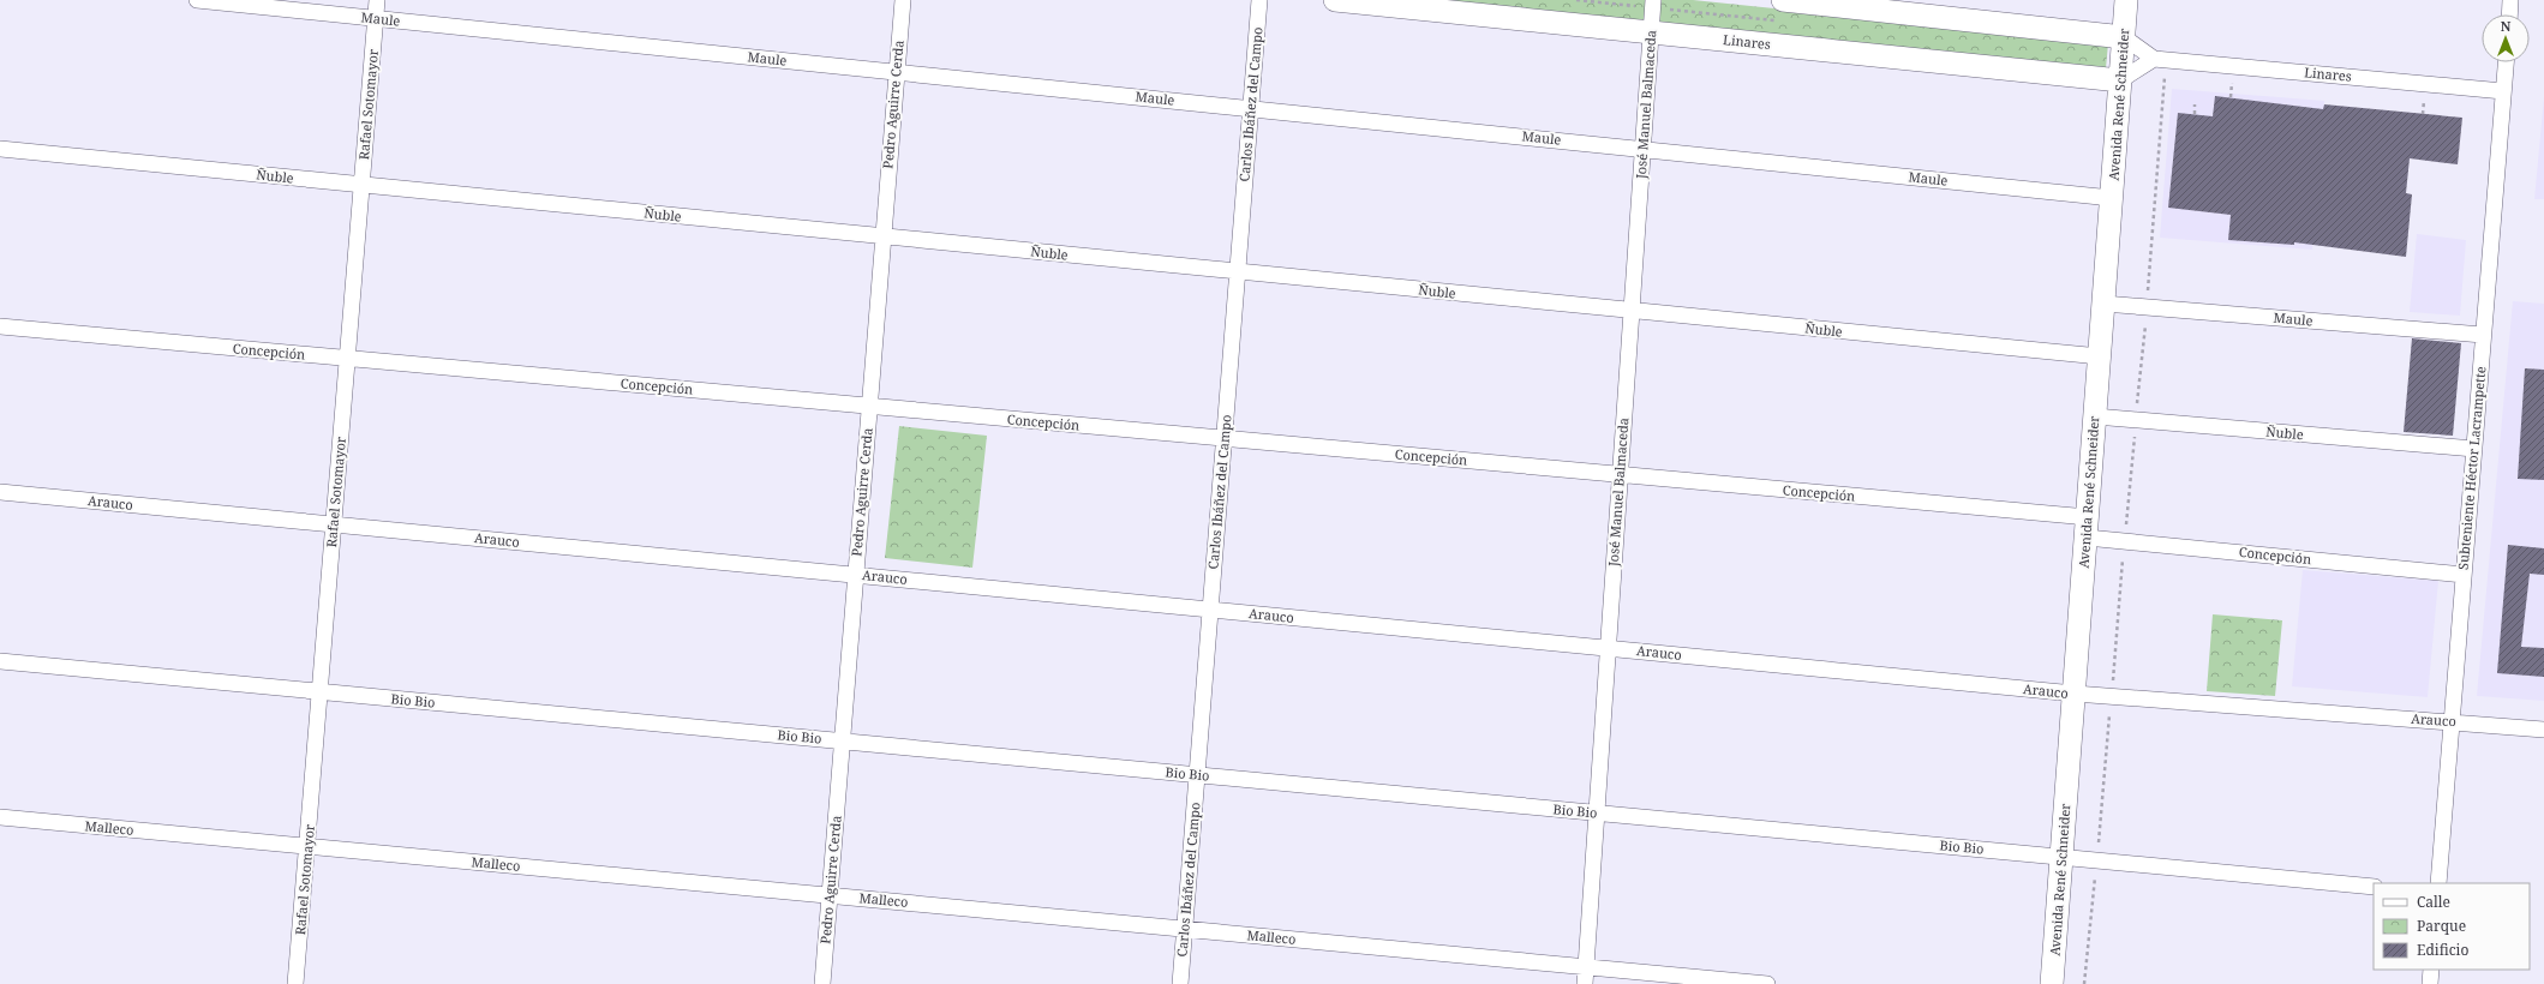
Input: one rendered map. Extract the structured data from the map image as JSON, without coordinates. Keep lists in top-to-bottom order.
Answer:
{
  "streets": {
    "main road": ["Linares", "Avenida René Schneider"],
    "street": [
      "Maule",
      "Rafael Sotomayor",
      "Pedro Aguirre Cerda",
      "Carlos Ibáñez del Campo",
      "José Manuel Balmaceda",
      "Ñuble",
      "Concepción",
      "Subteniente Héctor Lacrampette",
      "Arauco",
      "Bio Bio",
      "Malleco"
    ]
  },
  "crossings": [
    ["Maule", "Rafael Sotomayor"],
    ["Maule", "Pedro Aguirre Cerda"],
    ["Maule", "Carlos Ibáñez del Campo"],
    ["Maule", "José Manuel Balmaceda"],
    ["Maule", "Avenida René Schneider"],
    ["Maule", "Subteniente Héctor Lacrampette"],
    ["Linares", "José Manuel Balmaceda"],
    ["Linares", "Avenida René Schneider"],
    ["Linares", "Subteniente Héctor Lacrampette"],
    ["Rafael Sotomayor", "Ñuble"],
    ["Rafael Sotomayor", "Concepción"],
    ["Rafael Sotomayor", "Arauco"],
    ["Rafael Sotomayor", "Bio Bio"],
    ["Rafael Sotomayor", "Malleco"],
    ["Pedro Aguirre Cerda", "Ñuble"],
    ["Pedro Aguirre Cerda", "Concepción"],
    ["Pedro Aguirre Cerda", "Arauco"],
    ["Pedro Aguirre Cerda", "Bio Bio"],
    ["Pedro Aguirre Cerda", "Malleco"],
    ["Carlos Ibáñez del Campo", "Ñuble"],
    ["Carlos Ibáñez del Campo", "Concepción"],
    ["Carlos Ibáñez del Campo", "Arauco"],
    ["Carlos Ibáñez del Campo", "Bio Bio"],
    ["Carlos Ibáñez del Campo", "Malleco"],
    ["José Manuel Balmaceda", "Ñuble"],
    ["José Manuel Balmaceda", "Concepción"],
    ["José Manuel Balmaceda", "Arauco"],
    ["José Manuel Balmaceda", "Bio Bio"],
    ["José Manuel Balmaceda", "Malleco"],
    ["Avenida René Schneider", "Ñuble"],
    ["Avenida René Schneider", "Concepción"],
    ["Avenida René Schneider", "Arauco"],
    ["Avenida René Schneider", "Bio Bio"],
    ["Ñuble", "Subteniente Héctor Lacrampette"],
    ["Concepción", "Subteniente Héctor Lacrampette"],
    ["Subteniente Héctor Lacrampette", "Arauco"]
  ],
  "legend": ["Calle", "Parque", "Edificio"],
  "north": "top"
}
